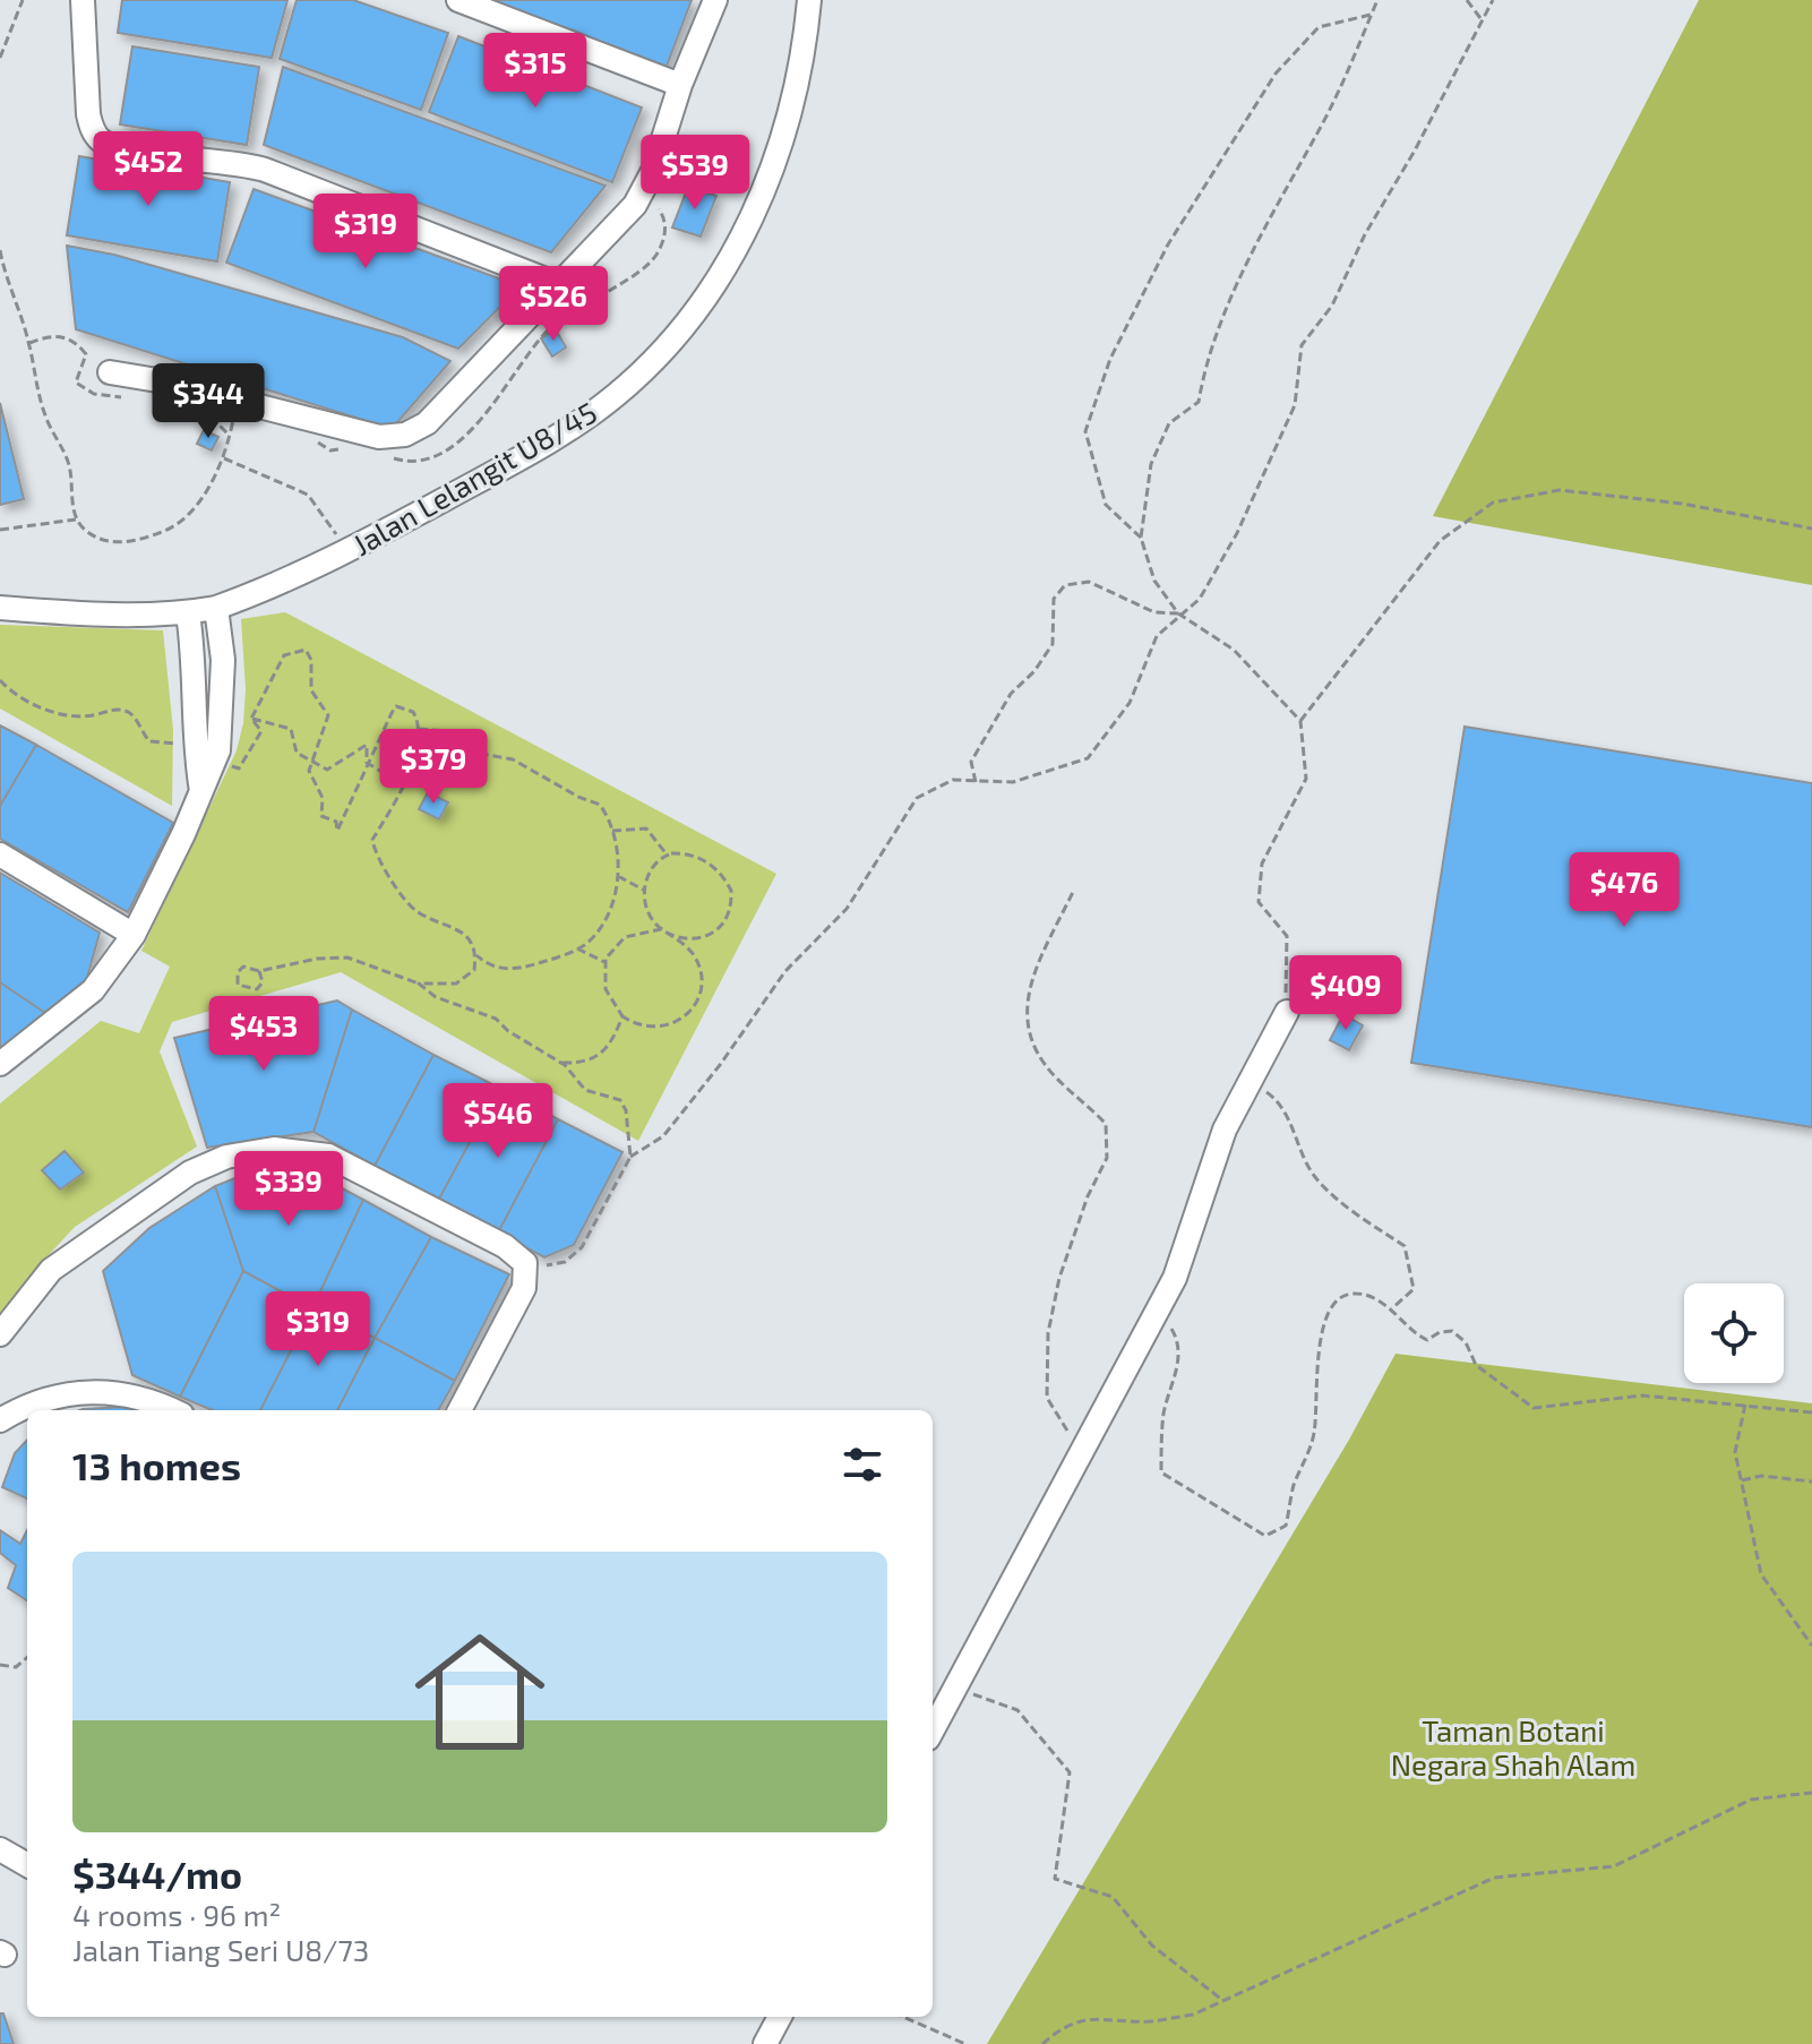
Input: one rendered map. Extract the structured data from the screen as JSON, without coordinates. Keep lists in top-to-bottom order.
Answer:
{
  "streets": {
    "street": ["Jalan Lelangit U8/45"]
  },
  "parks": ["Taman Botani Negara Shah Alam"],
  "page": {
    "price": [
      "$315",
      "$452",
      "$539",
      "$319",
      "$526",
      "$344",
      "$379",
      "$476",
      "$409",
      "$453",
      "$546",
      "$339",
      "$319"
    ],
    "heading": "13 homes",
    "list": [
      {
        "name": "$344/mo",
        "note": "4 rooms · 96 m² · Jalan Tiang Seri U8/73"
      }
    ]
  }
}
